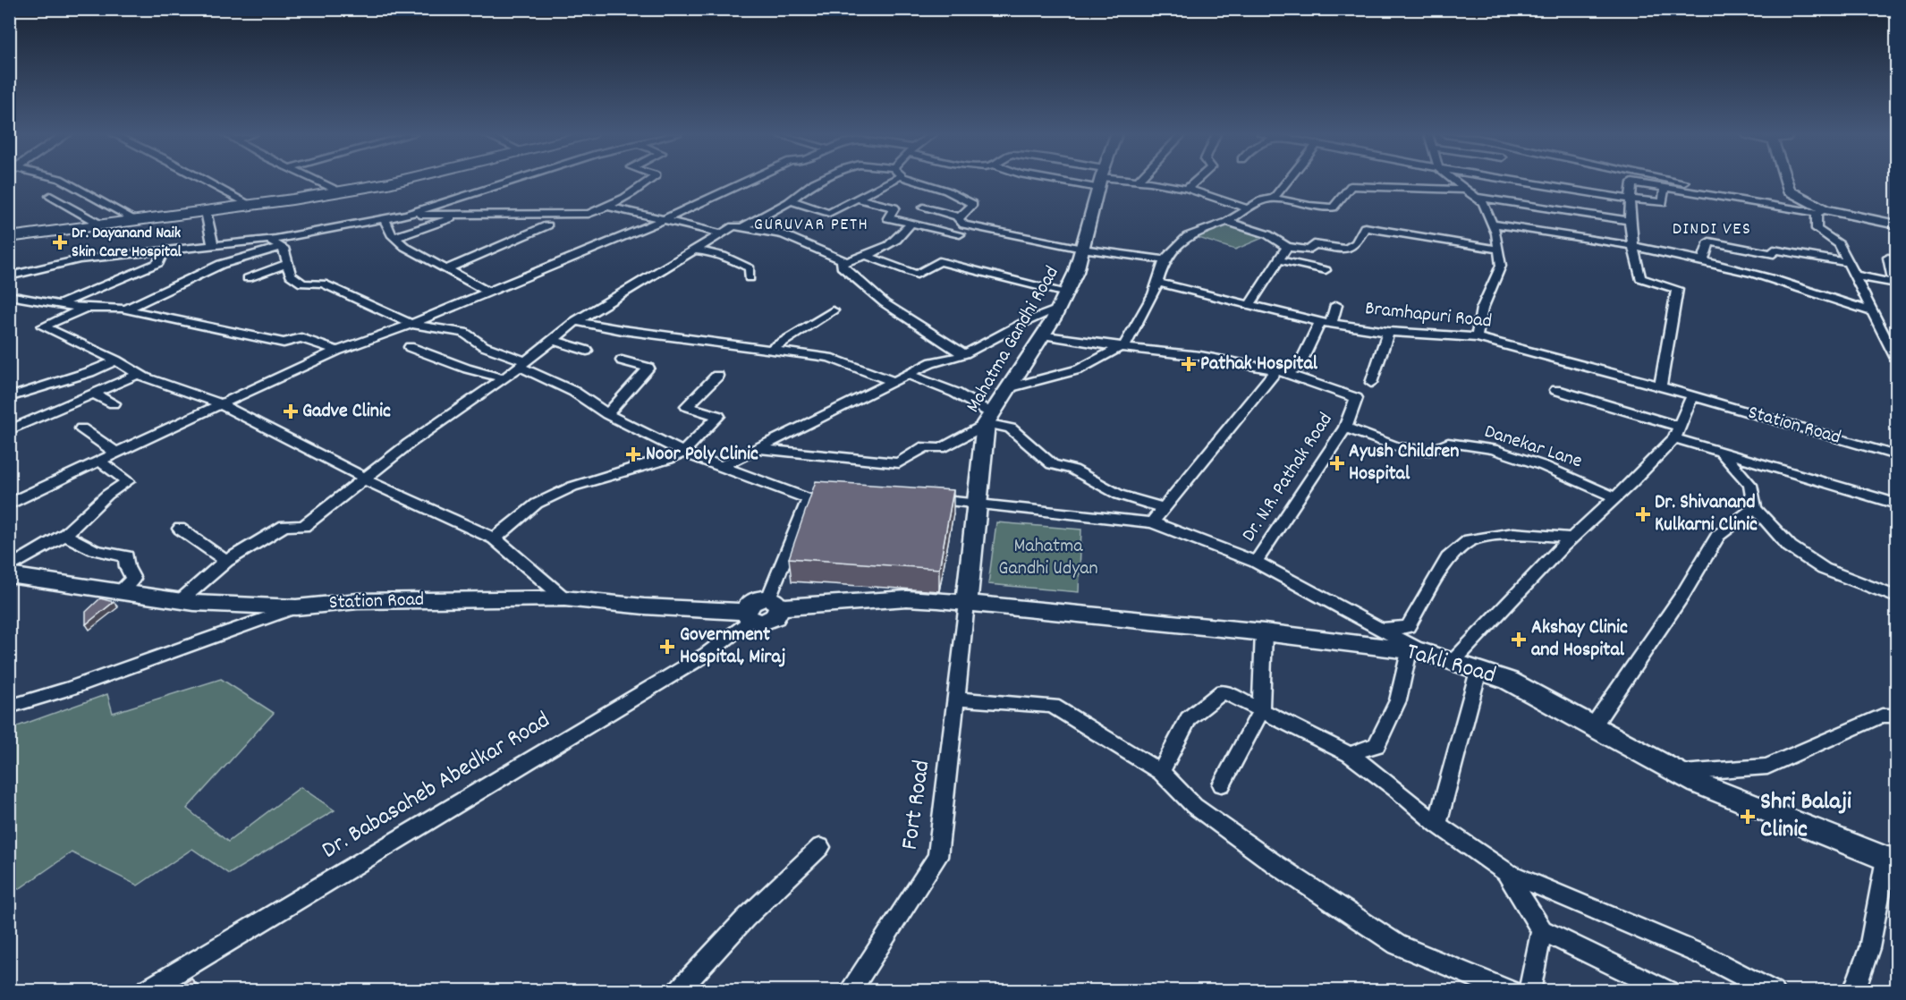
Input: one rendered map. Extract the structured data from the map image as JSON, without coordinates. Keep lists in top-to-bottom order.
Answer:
{
  "streets": {
    "main road": ["Mahatma Gandhi Road", "Station Road", "Takli Road"],
    "street": [
      "Bramhapuri Road",
      "Danekar Lane",
      "Dr. N.R. Pathak Road",
      "Dr. Babasaheb Abedkar Road",
      "Fort Road"
    ]
  },
  "crossings": [
    ["Bramhapuri Road", "Station Road"],
    ["Mahatma Gandhi Road", "Dr. N.R. Pathak Road"],
    ["Mahatma Gandhi Road", "Takli Road"],
    ["Mahatma Gandhi Road", "Fort Road"],
    ["Station Road", "Dr. Babasaheb Abedkar Road"],
    ["Danekar Lane", "Dr. N.R. Pathak Road"],
    ["Takli Road", "Fort Road"]
  ],
  "districts": ["GURUVAR PETH", "DINDI VES"],
  "parks": ["Mahatma Gandhi Udyan"],
  "places": {
    "health": [
      "Dr. Dayanand Naik Skin Care Hospital",
      "Pathak Hospital",
      "Gadve Clinic",
      "Noor Poly Clinic",
      "Ayush Children Hospital",
      "Dr. Shivanand Kulkarni Clinic",
      "Akshay Clinic and Hospital",
      "Government Hospital, Miraj",
      "Shri Balaji Clinic"
    ]
  }
}
